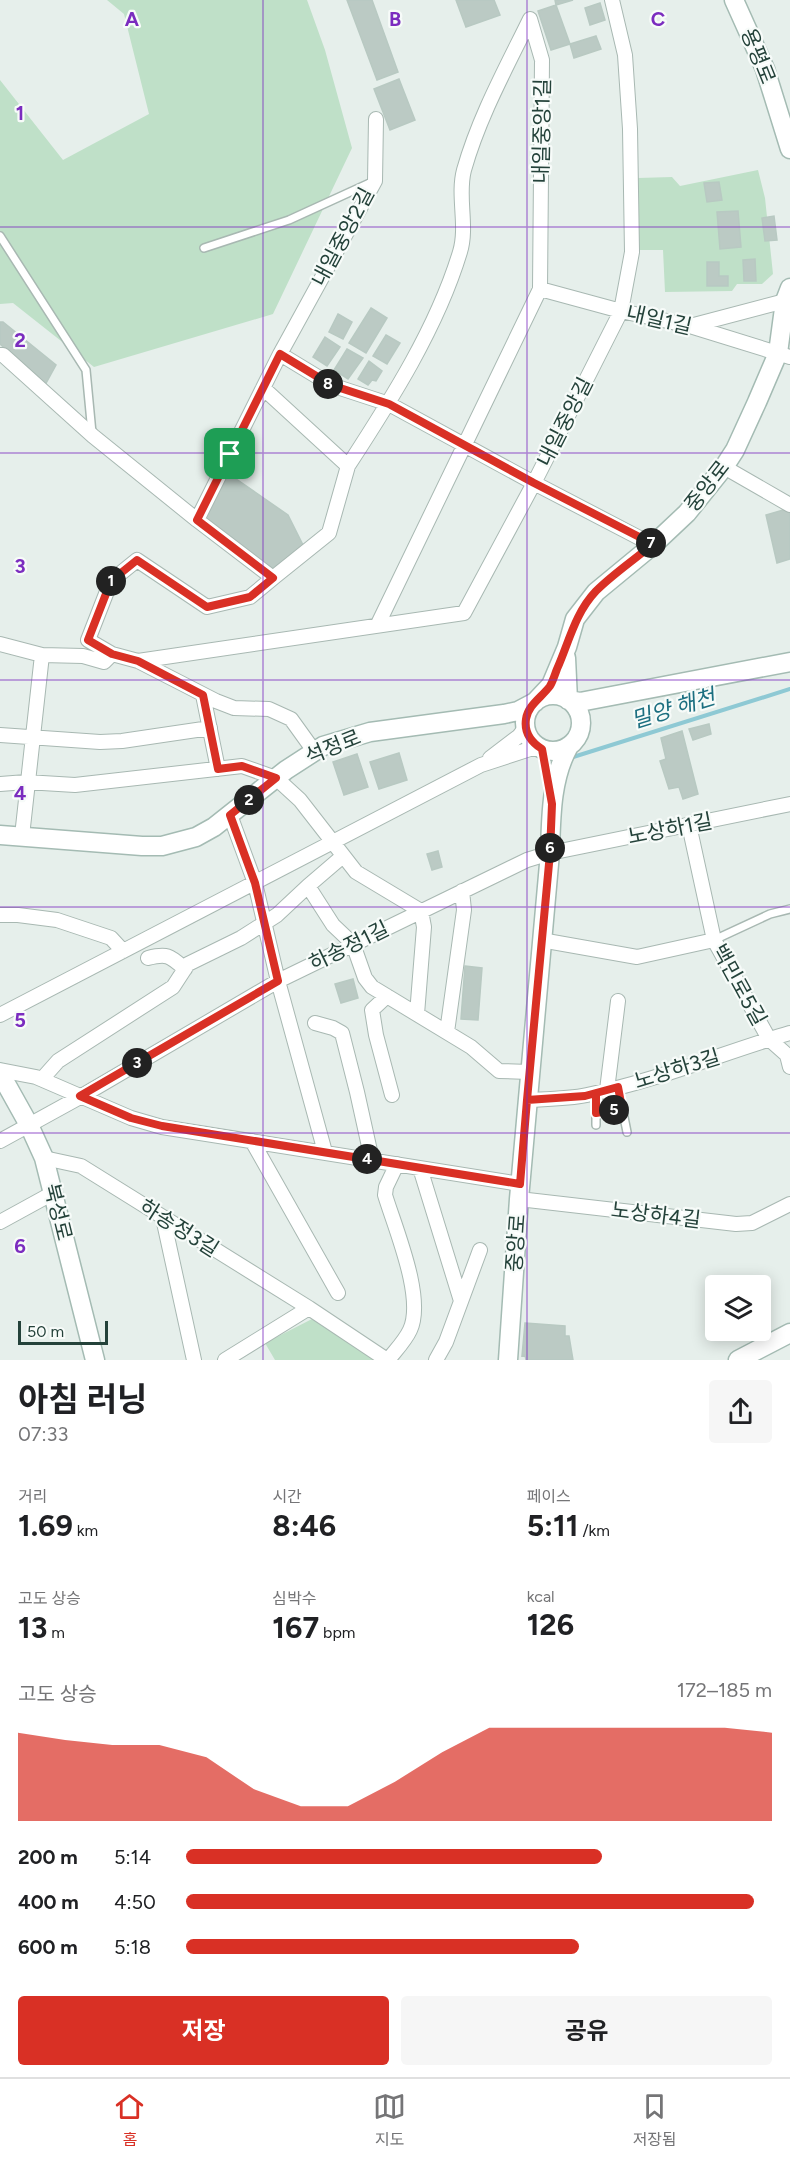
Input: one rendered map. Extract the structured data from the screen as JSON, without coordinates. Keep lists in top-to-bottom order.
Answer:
{
  "streets": {
    "street": [
      "용평로",
      "내일중앙1길",
      "내일중앙2길",
      "내일1길",
      "내일중앙길",
      "중앙로",
      "석정로",
      "노상하1길",
      "하송정1길",
      "백민로5길",
      "노상하3길",
      "북성로",
      "노상하4길",
      "하송정3길"
    ]
  },
  "crossings": [
    ["내일중앙1길", "내일1길"],
    ["내일중앙1길", "내일중앙길"],
    ["내일1길", "내일중앙길"],
    ["내일1길", "중앙로"],
    ["중앙로", "노상하1길"],
    ["중앙로", "하송정1길"],
    ["중앙로", "노상하3길"],
    ["중앙로", "노상하4길"],
    ["노상하1길", "하송정1길"],
    ["노상하1길", "백민로5길"],
    ["하송정1길", "북성로"],
    ["하송정1길", "노상하4길"],
    ["백민로5길", "노상하3길"],
    ["북성로", "노상하4길"],
    ["북성로", "하송정3길"]
  ],
  "water": ["밀양 해천"],
  "scale_bar": "50 m",
  "page": {
    "pins": [
      "8",
      "7",
      "1",
      "2",
      "6",
      "3",
      "5",
      "4"
    ],
    "scale": "50 m",
    "heading": ["아침 러닝", "07:33"],
    "stats": [
      ["거리", "1.69 km"],
      ["시간", "8:46"],
      ["페이스", "5:11 /km"],
      ["고도 상승", "13 m"],
      ["심박수", "167 bpm"],
      ["kcal", "126"]
    ],
    "chart": ["고도 상승", "172–185 m"],
    "list": [
      {
        "name": "200 m",
        "note": "5:14"
      },
      {
        "name": "400 m",
        "note": "4:50"
      },
      {
        "name": "600 m",
        "note": "5:18"
      }
    ],
    "buttons": ["저장", "공유"],
    "tabs": ["홈", "지도", "저장됨"]
  },
  "grid": {
    "columns": ["A", "B", "C"],
    "rows": [
      "1",
      "2",
      "3",
      "4",
      "5",
      "6"
    ]
  }
}
